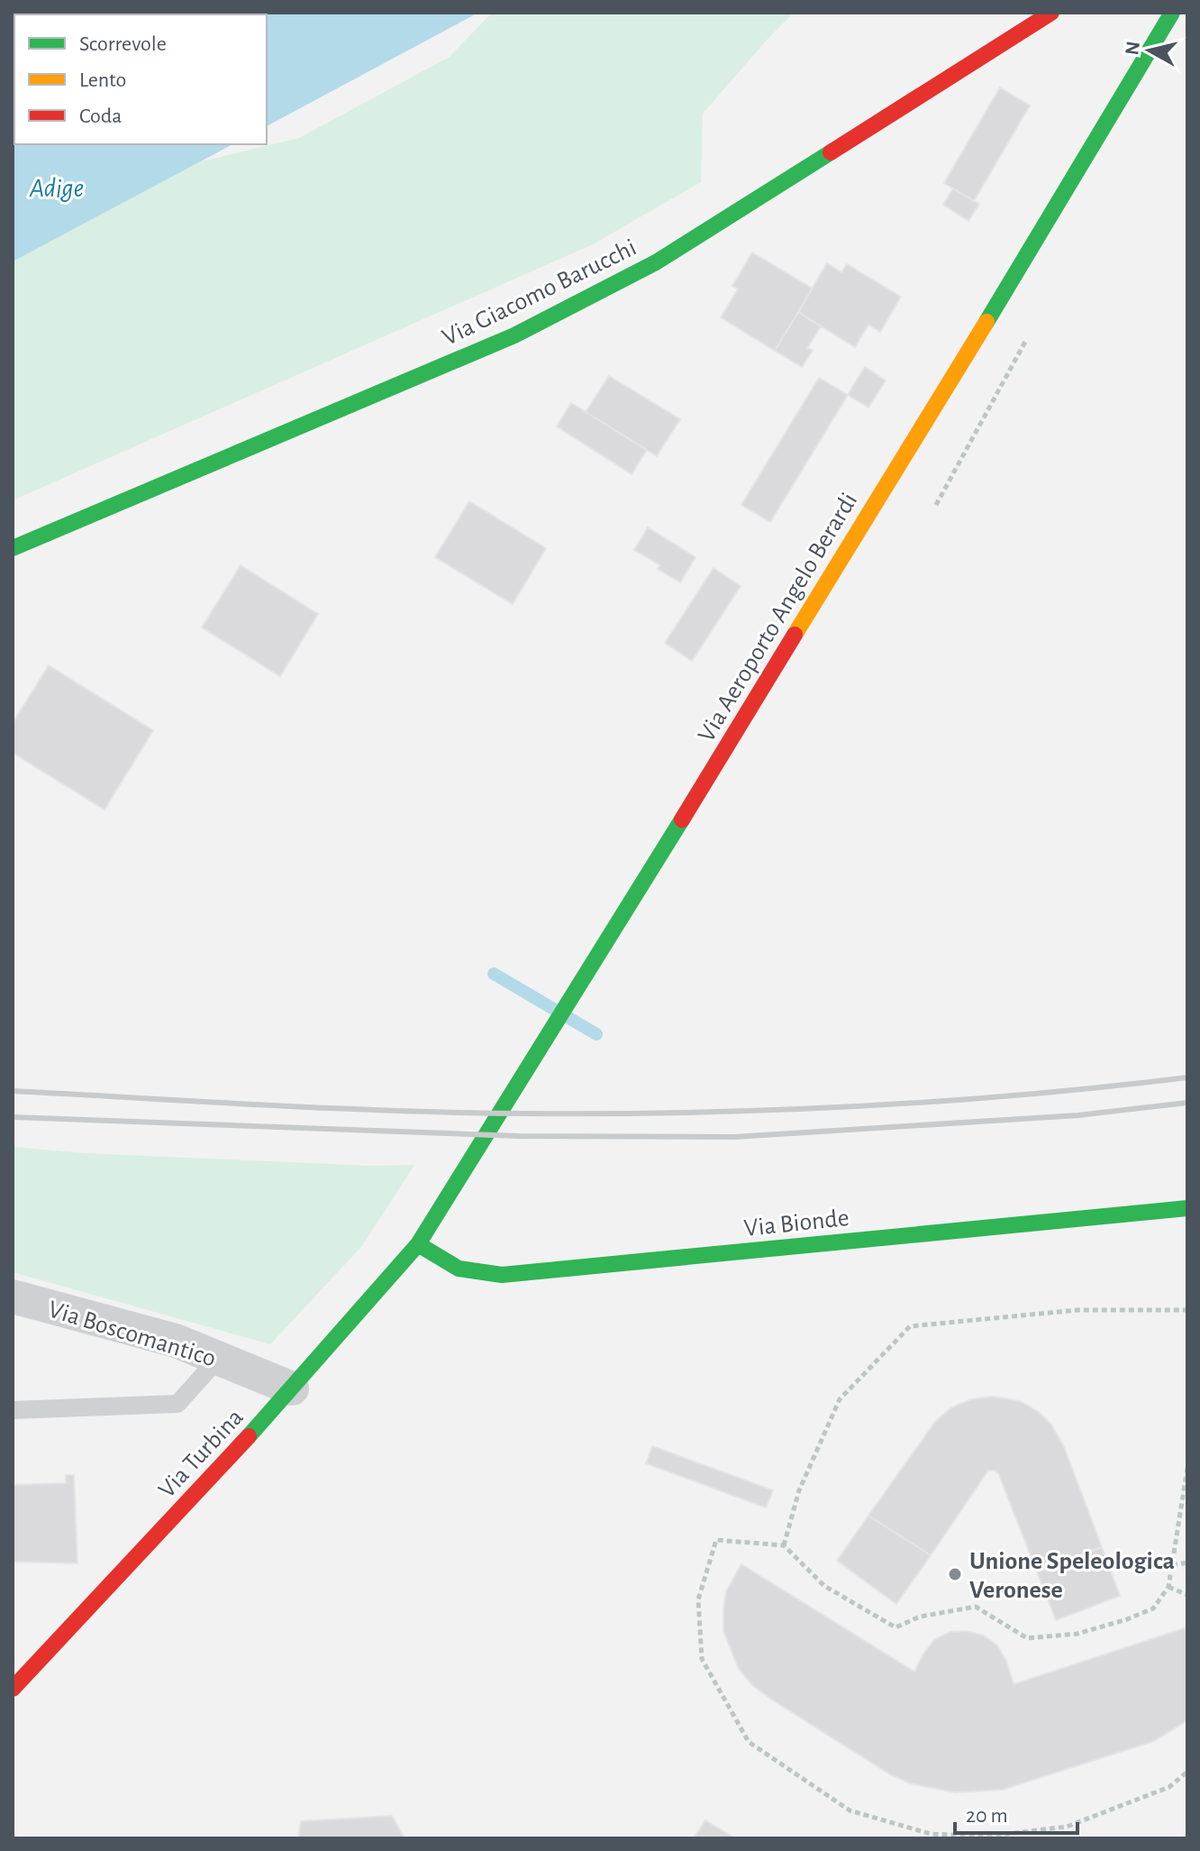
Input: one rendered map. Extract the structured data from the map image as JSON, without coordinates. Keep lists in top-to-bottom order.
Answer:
{
  "streets": {
    "street": [
      "Via Giacomo Barucchi",
      "Via Aeroporto Angelo Berardi",
      "Via Bionde",
      "Via Boscomantico",
      "Via Turbina"
    ]
  },
  "crossings": [
    ["Via Aeroporto Angelo Berardi", "Via Bionde"],
    ["Via Aeroporto Angelo Berardi", "Via Turbina"],
    ["Via Bionde", "Via Turbina"],
    ["Via Boscomantico", "Via Turbina"]
  ],
  "water": ["Adige"],
  "places": ["Unione Speleologica Veronese"],
  "legend": ["Scorrevole", "Lento", "Coda"],
  "scale_bar": "20 m",
  "north": "left"
}
